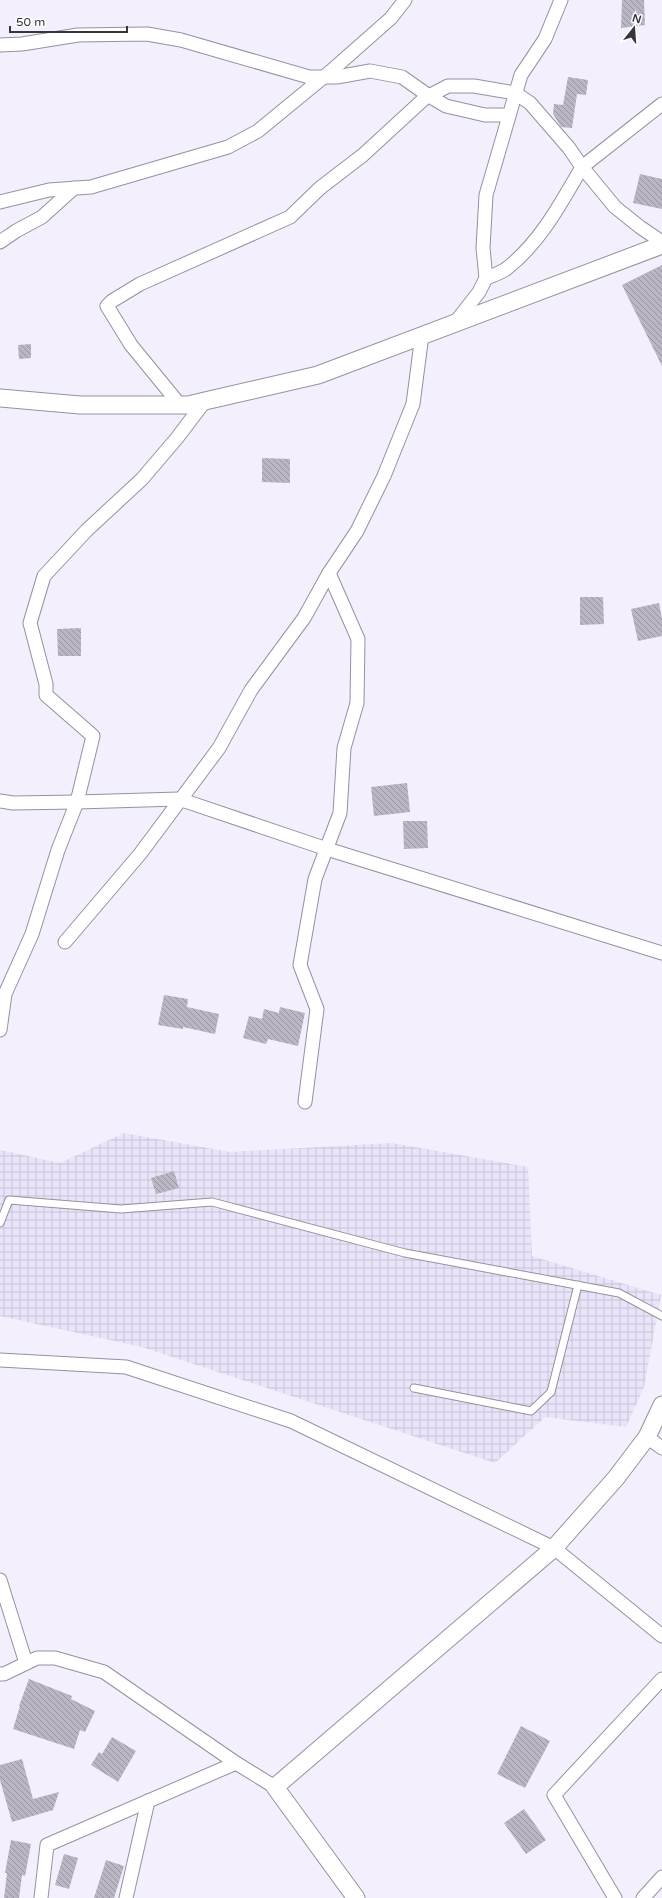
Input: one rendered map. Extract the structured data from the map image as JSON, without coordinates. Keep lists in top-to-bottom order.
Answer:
{
  "scale_bar": "50 m",
  "north": "top"
}
